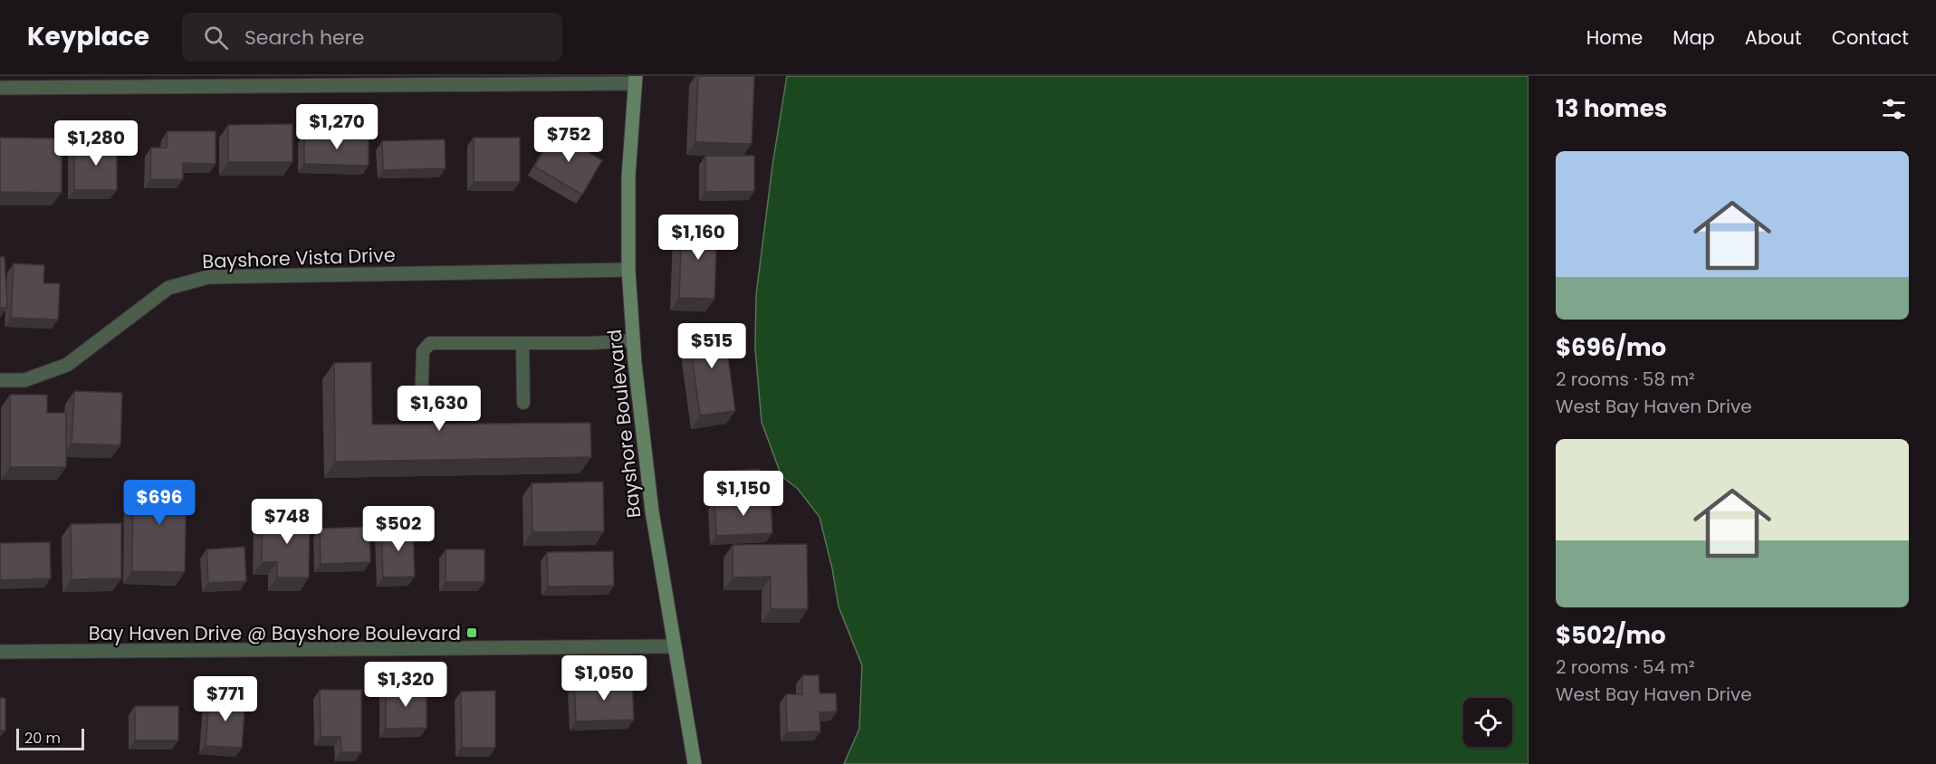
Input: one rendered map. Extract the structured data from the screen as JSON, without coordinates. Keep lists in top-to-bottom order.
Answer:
{
  "streets": {
    "street": ["Bayshore Vista Drive", "Bayshore Boulevard"]
  },
  "crossings": [
    ["Bayshore Vista Drive", "Bayshore Boulevard"]
  ],
  "places": {
    "transit": ["Bay Haven Drive @ Bayshore Boulevard"]
  },
  "scale_bar": "20 m",
  "page": {
    "header": "Keyplace",
    "search": "Search here",
    "nav": [
      "Home",
      "Map",
      "About",
      "Contact"
    ],
    "heading": "13 homes",
    "price": [
      "$1,270",
      "$752",
      "$1,280",
      "$1,160",
      "$515",
      "$1,630",
      "$1,150",
      "$696",
      "$748",
      "$502",
      "$1,050",
      "$1,320",
      "$771"
    ],
    "list": [
      {
        "name": "$696/mo",
        "note": "2 rooms · 58 m² · West Bay Haven Drive"
      },
      {
        "name": "$502/mo",
        "note": "2 rooms · 54 m² · West Bay Haven Drive"
      }
    ],
    "scale": "20 m"
  }
}
